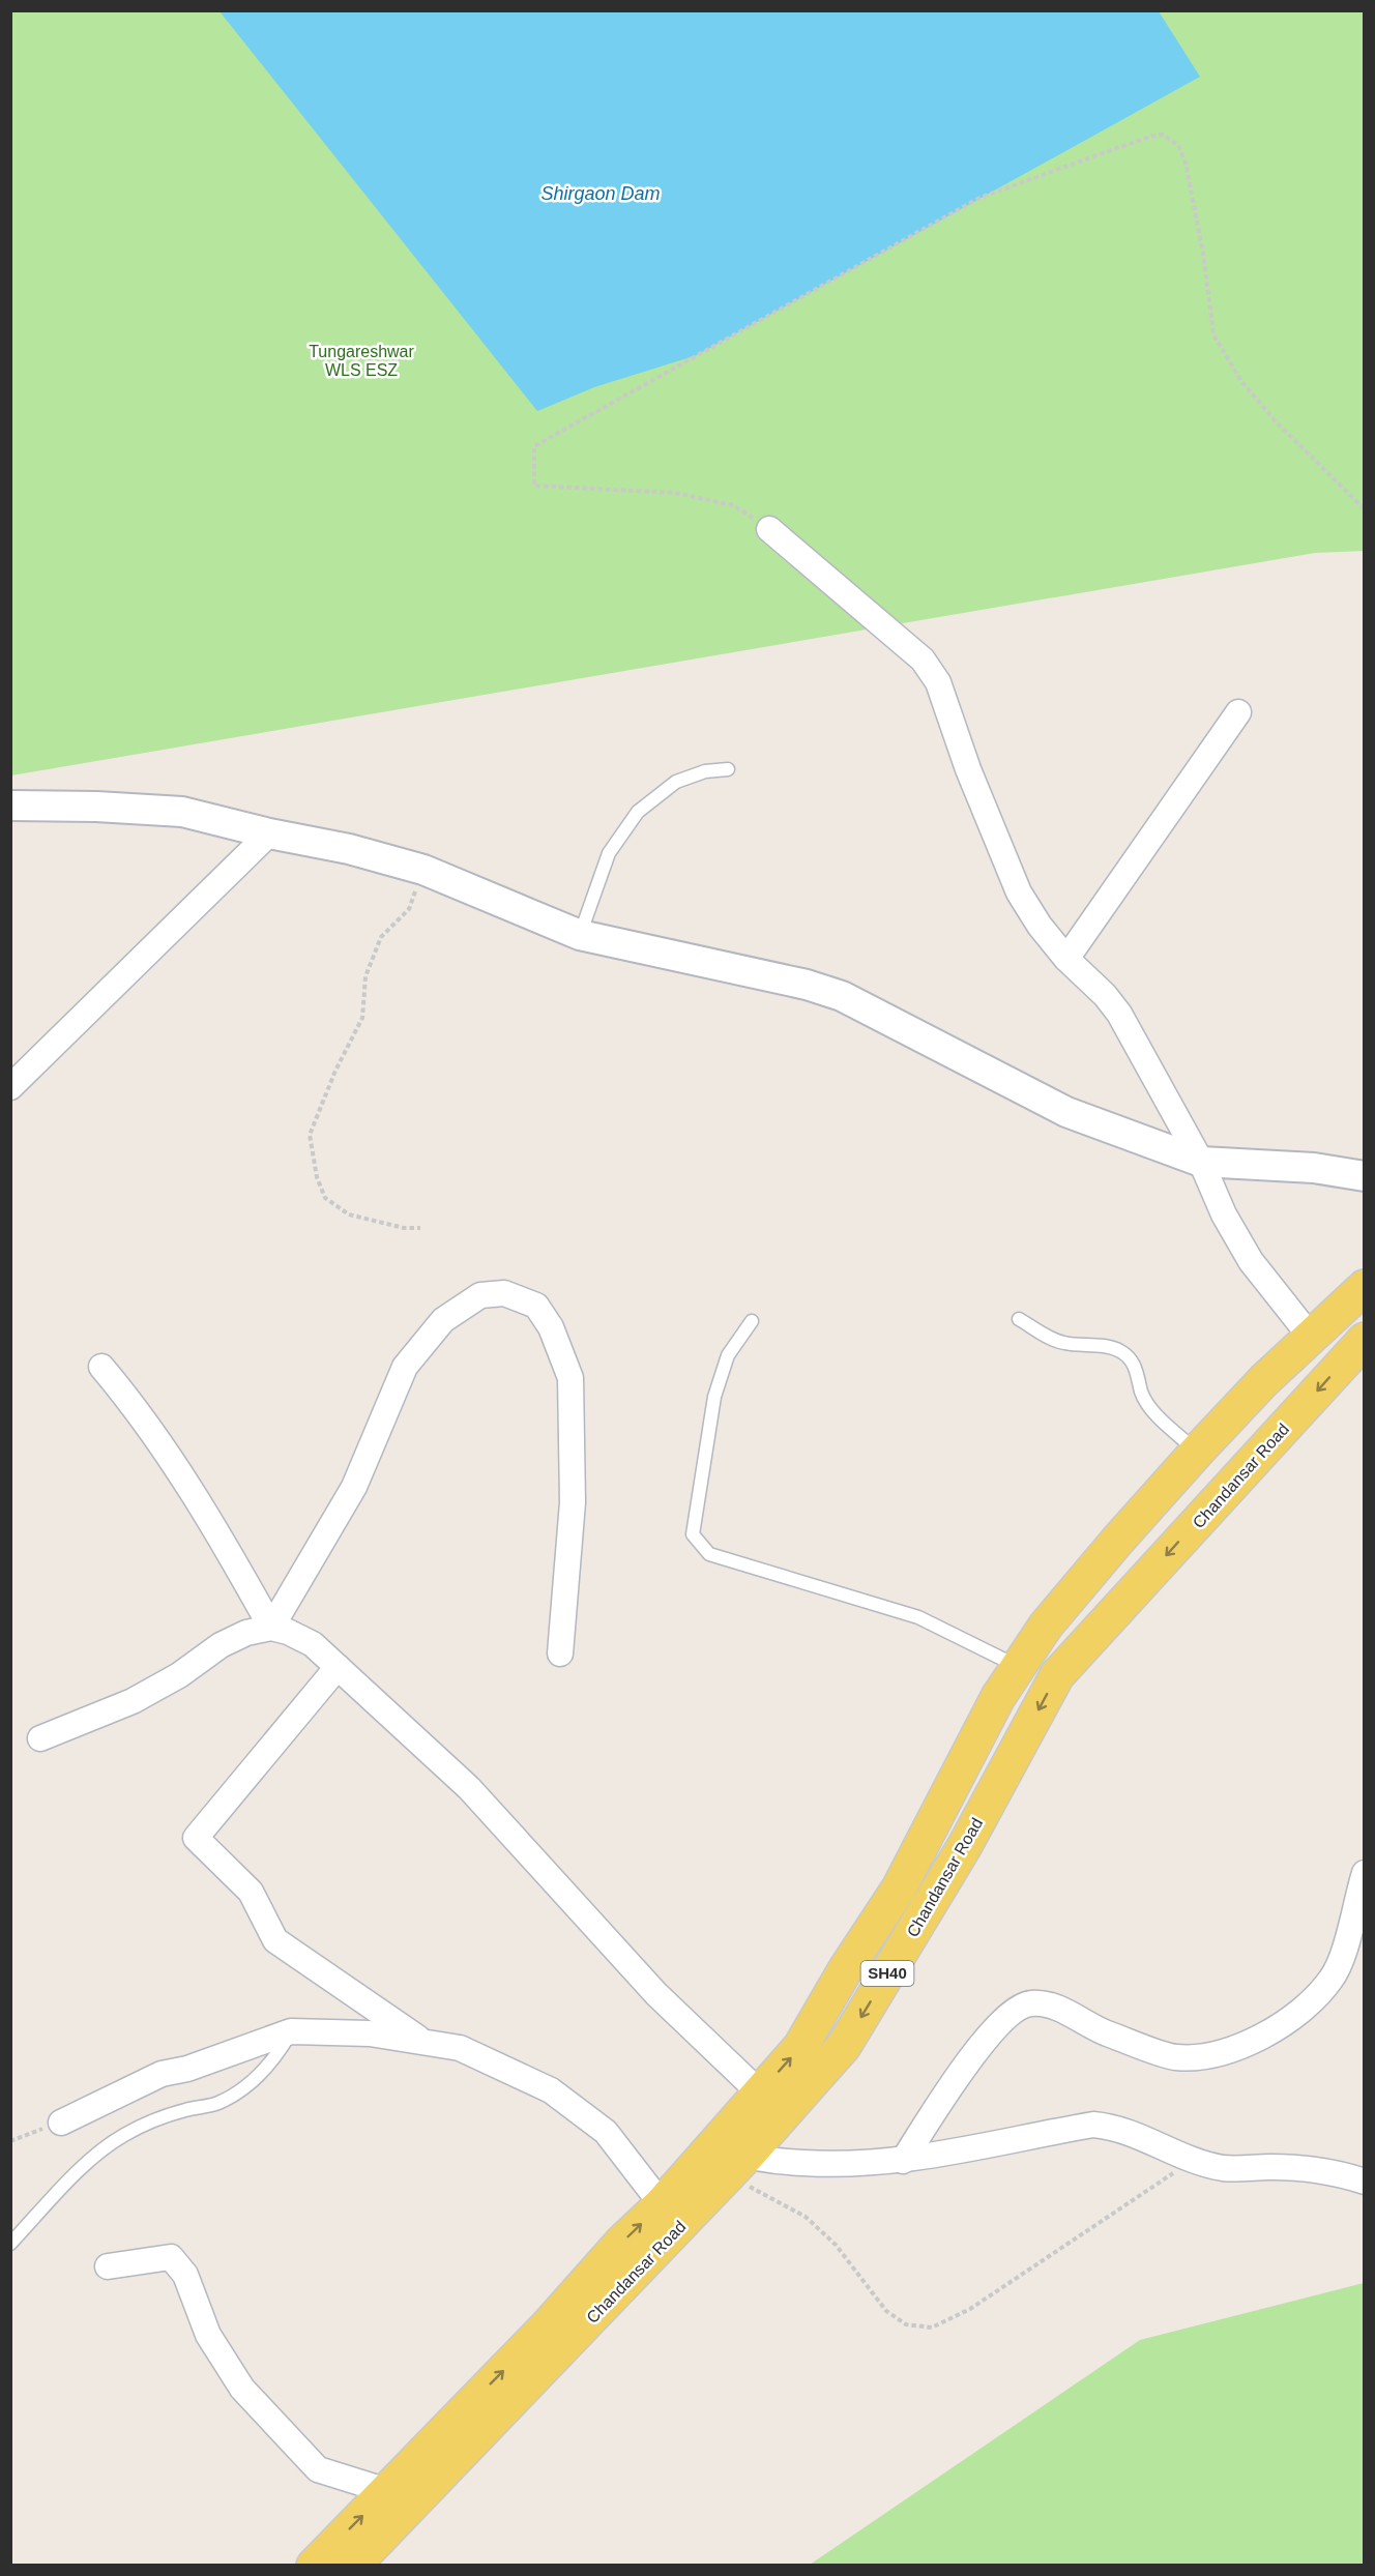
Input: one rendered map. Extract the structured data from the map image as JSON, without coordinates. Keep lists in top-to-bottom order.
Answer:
{
  "streets": {
    "main road": ["Chandansar Road", "SH40"]
  },
  "water": ["Shirgaon Dam"],
  "parks": ["Tungareshwar WLS ESZ"]
}
